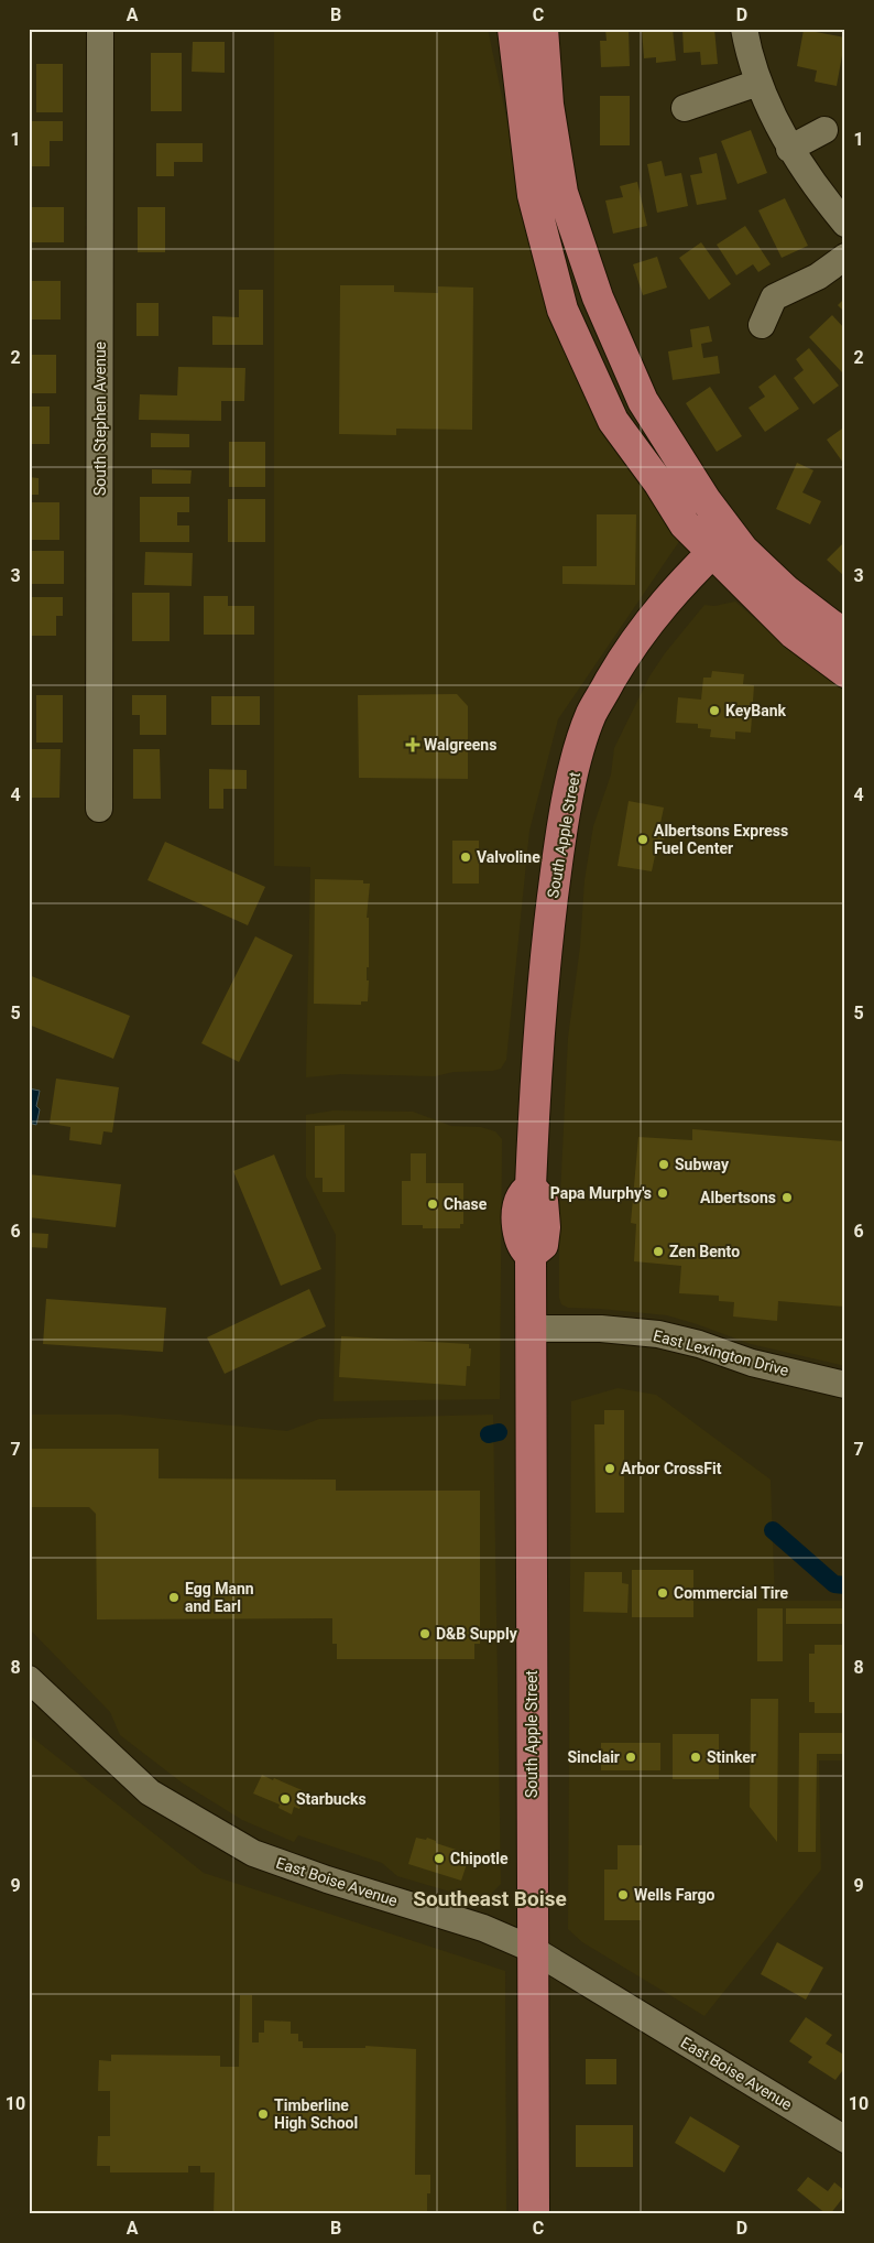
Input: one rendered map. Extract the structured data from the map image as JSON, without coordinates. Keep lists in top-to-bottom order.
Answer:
{
  "streets": {
    "main road": ["South Apple Street"],
    "street": ["South Stephen Avenue", "East Lexington Drive", "East Boise Avenue"]
  },
  "crossings": [
    ["South Apple Street", "East Lexington Drive"],
    ["South Apple Street", "East Boise Avenue"]
  ],
  "districts": ["Southeast Boise"],
  "places": {
    "other": [
      "KeyBank",
      "Albertsons Express Fuel Center",
      "Valvoline",
      "Subway",
      "Papa Murphy's",
      "Albertsons",
      "Chase",
      "Zen Bento",
      "Arbor CrossFit",
      "Commercial Tire",
      "Egg Mann and Earl",
      "D&B Supply",
      "Sinclair",
      "Stinker",
      "Starbucks",
      "Chipotle",
      "Wells Fargo",
      "Timberline High School"
    ],
    "health": ["Walgreens"]
  },
  "grid": {
    "columns": [
      "A",
      "B",
      "C",
      "D"
    ],
    "rows": [
      "1",
      "2",
      "3",
      "4",
      "5",
      "6",
      "7",
      "8",
      "9",
      "10"
    ]
  }
}
